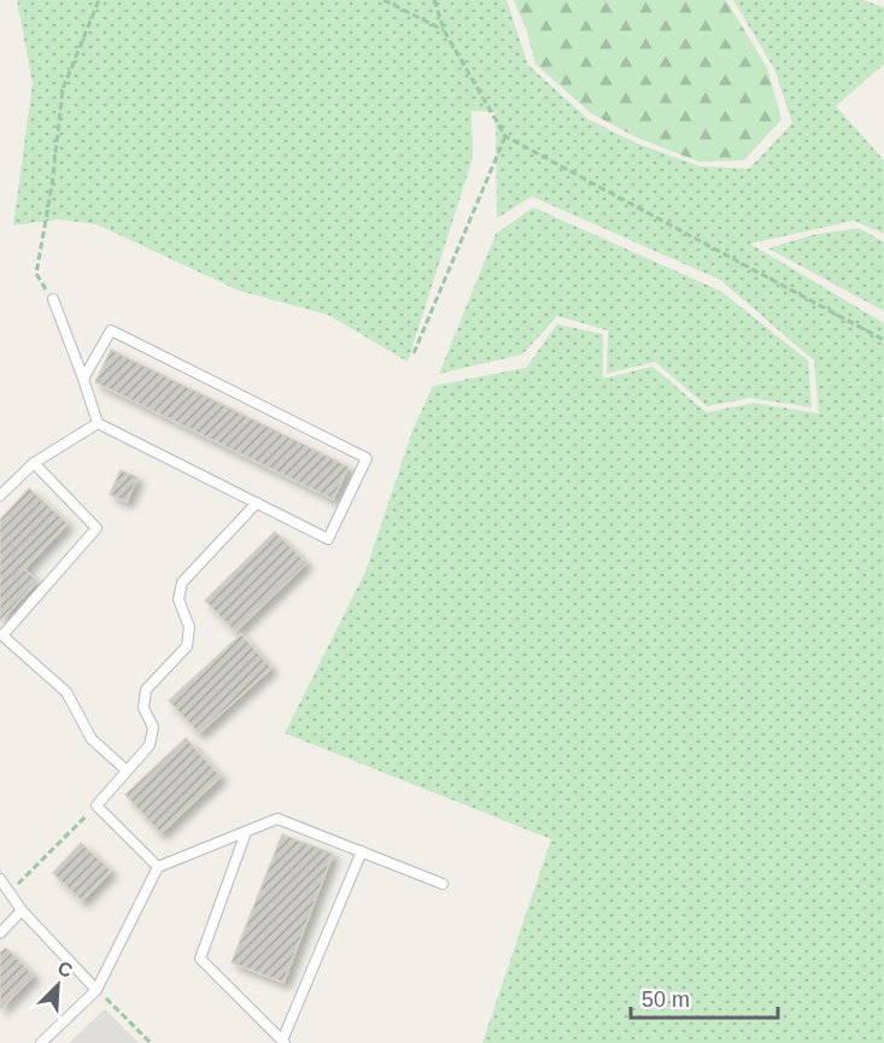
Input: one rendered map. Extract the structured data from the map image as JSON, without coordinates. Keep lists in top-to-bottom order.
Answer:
{
  "scale_bar": "50 m",
  "north": "top right"
}
